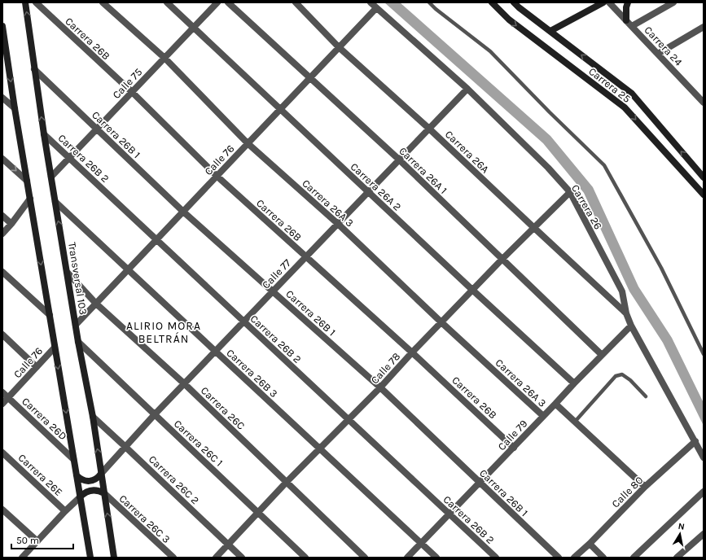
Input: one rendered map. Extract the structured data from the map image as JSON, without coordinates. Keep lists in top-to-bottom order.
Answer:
{
  "streets": {
    "street": [
      "Carrera 26B",
      "Carrera 24",
      "Calle 75",
      "Carrera 25",
      "Carrera 26B 1",
      "Carrera 26A",
      "Carrera 26B 2",
      "Calle 76",
      "Carrera 26A 1",
      "Carrera 26A 2",
      "Carrera 26A 3",
      "Carrera 26",
      "Calle 77",
      "Transversal 103",
      "Calle 78",
      "Carrera 26B 3",
      "Carrera 26C",
      "Carrera 26D",
      "Calle 79",
      "Carrera 26C 1",
      "Carrera 26E",
      "Carrera 26C 2",
      "Calle 80",
      "Carrera 26C 3"
    ]
  },
  "crossings": [
    ["Carrera 26B", "Calle 75"],
    ["Carrera 26B", "Calle 76"],
    ["Carrera 26B", "Calle 77"],
    ["Carrera 26B", "Calle 78"],
    ["Carrera 26B", "Calle 79"],
    ["Calle 75", "Carrera 26B 1"],
    ["Calle 75", "Carrera 26B 2"],
    ["Calle 75", "Carrera 26A 2"],
    ["Calle 75", "Carrera 26A 3"],
    ["Calle 75", "Transversal 103"],
    ["Carrera 26B 1", "Calle 76"],
    ["Carrera 26B 1", "Calle 77"],
    ["Carrera 26B 1", "Transversal 103"],
    ["Carrera 26B 1", "Calle 78"],
    ["Carrera 26B 1", "Calle 79"],
    ["Carrera 26A", "Calle 76"],
    ["Carrera 26A", "Carrera 26"],
    ["Carrera 26A", "Calle 77"],
    ["Carrera 26A", "Calle 78"],
    ["Carrera 26B 2", "Calle 76"],
    ["Carrera 26B 2", "Calle 77"],
    ["Carrera 26B 2", "Transversal 103"],
    ["Carrera 26B 2", "Calle 78"],
    ["Carrera 26B 2", "Calle 79"],
    ["Calle 76", "Carrera 26A 1"],
    ["Calle 76", "Carrera 26A 2"],
    ["Calle 76", "Carrera 26A 3"],
    ["Calle 76", "Carrera 26"],
    ["Calle 76", "Transversal 103"],
    ["Calle 76", "Carrera 26B 3"],
    ["Calle 76", "Carrera 26C"],
    ["Calle 76", "Carrera 26D"],
    ["Carrera 26A 1", "Calle 77"],
    ["Carrera 26A 1", "Calle 78"],
    ["Carrera 26A 1", "Calle 79"],
    ["Carrera 26A 2", "Calle 77"],
    ["Carrera 26A 2", "Calle 78"],
    ["Carrera 26A 2", "Calle 79"],
    ["Carrera 26A 3", "Calle 77"],
    ["Carrera 26A 3", "Calle 78"],
    ["Carrera 26A 3", "Calle 79"],
    ["Carrera 26", "Calle 77"],
    ["Carrera 26", "Calle 78"],
    ["Carrera 26", "Calle 79"],
    ["Carrera 26", "Calle 80"],
    ["Calle 77", "Transversal 103"],
    ["Calle 77", "Carrera 26B 3"],
    ["Calle 77", "Carrera 26C"],
    ["Calle 77", "Carrera 26C 1"],
    ["Calle 77", "Carrera 26C 2"],
    ["Transversal 103", "Carrera 26B 3"],
    ["Transversal 103", "Carrera 26C"],
    ["Transversal 103", "Carrera 26C 1"],
    ["Transversal 103", "Carrera 26C 2"],
    ["Transversal 103", "Carrera 26C 3"],
    ["Calle 78", "Carrera 26B 3"],
    ["Calle 78", "Carrera 26C"],
    ["Calle 78", "Carrera 26C 1"],
    ["Calle 78", "Carrera 26C 2"],
    ["Carrera 26B 3", "Calle 79"]
  ],
  "districts": ["ALIRIO MORA BELTRÁN"],
  "scale_bar": "50 m",
  "north": "top"
}
